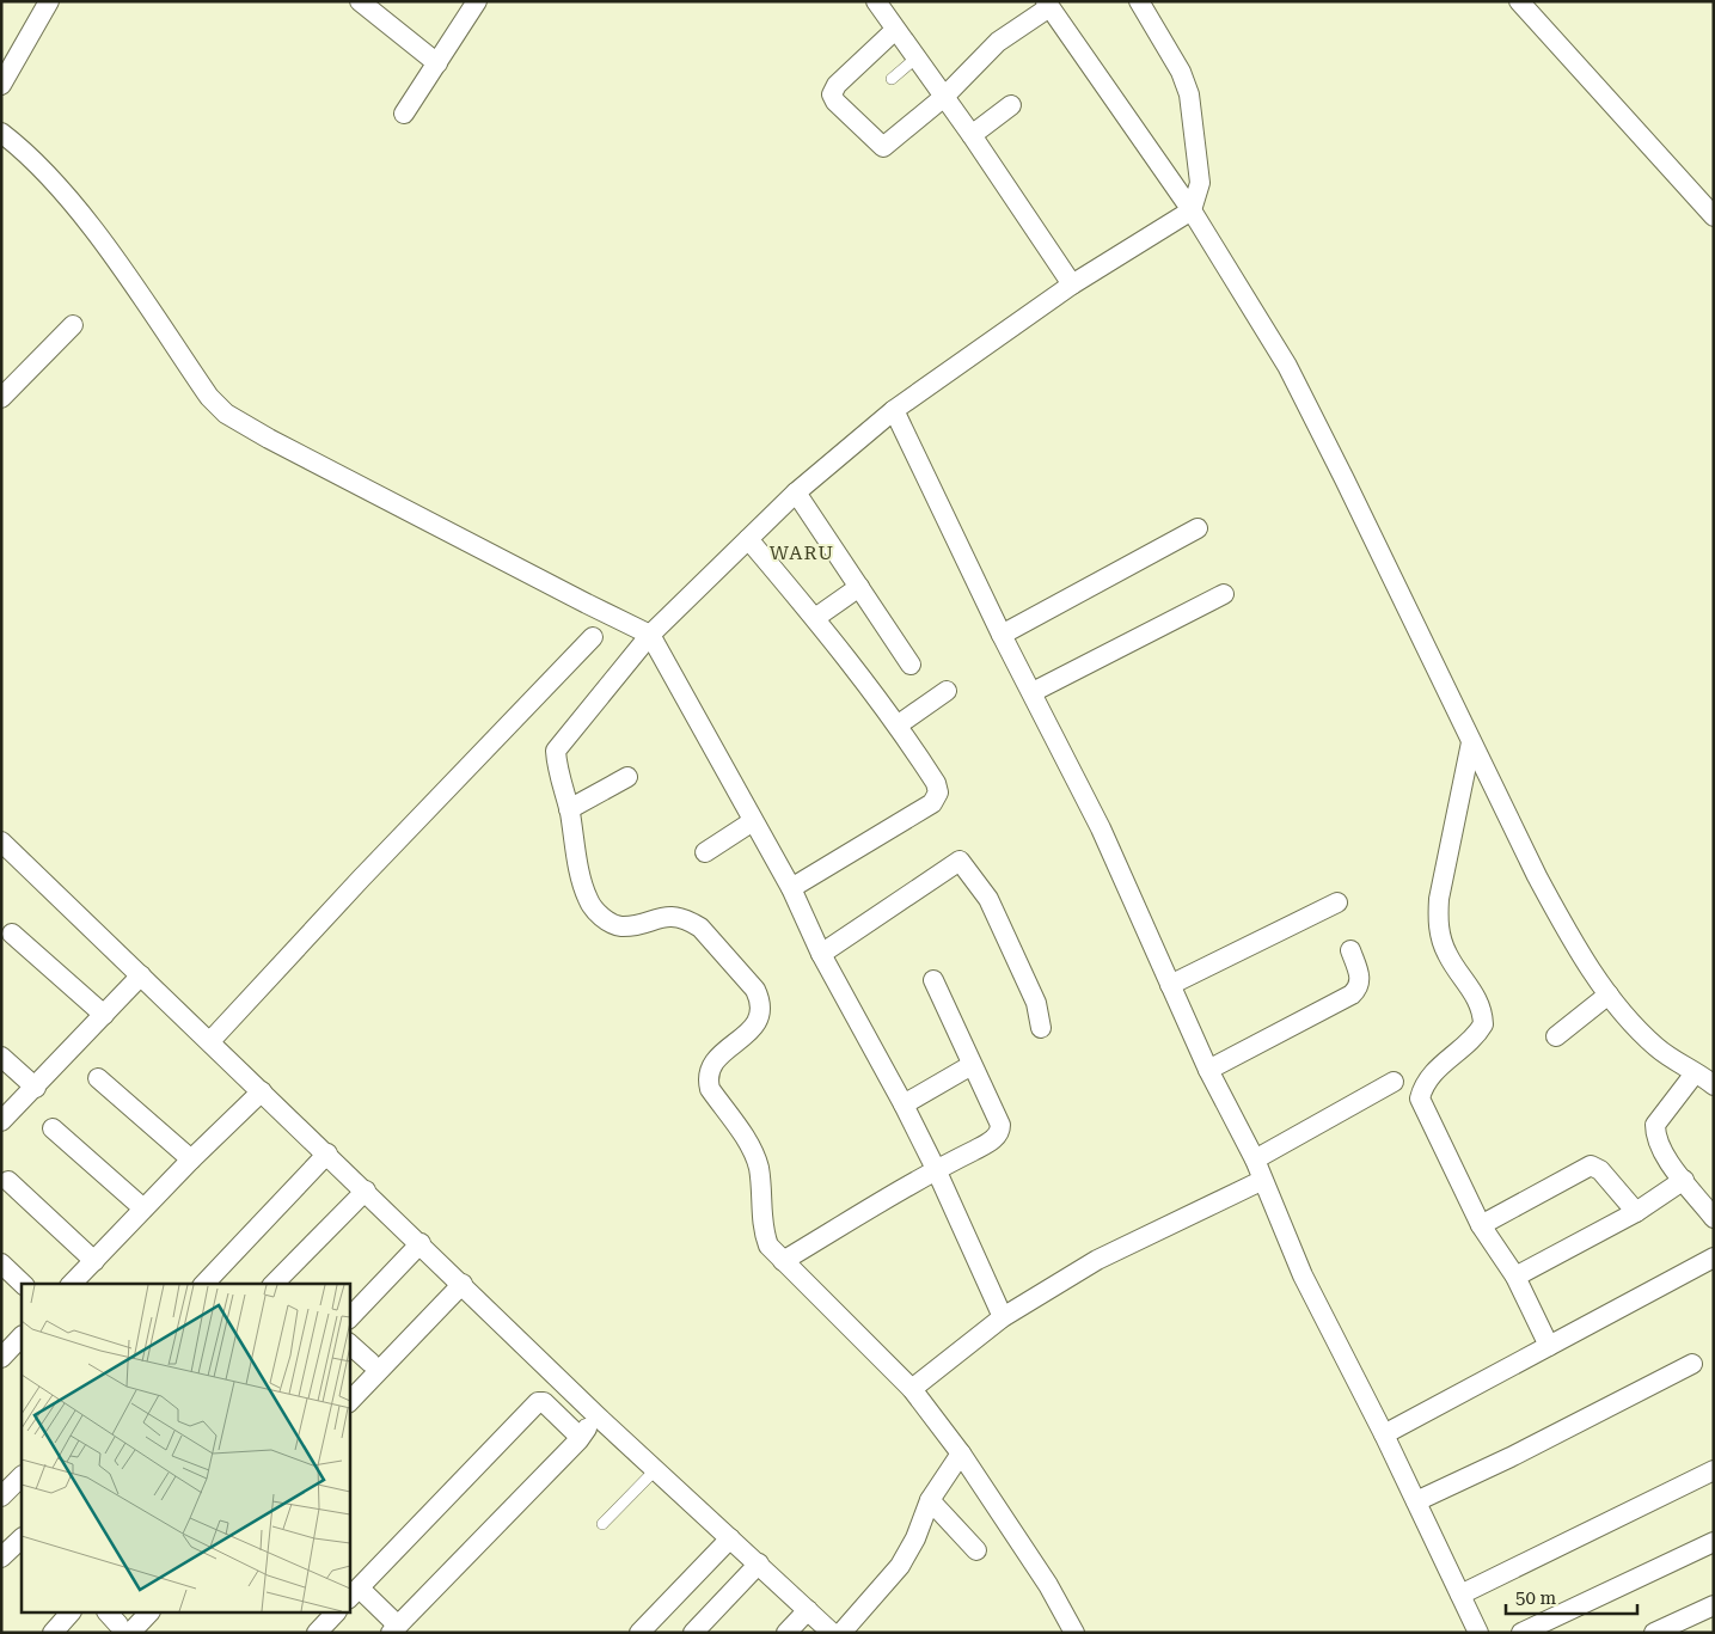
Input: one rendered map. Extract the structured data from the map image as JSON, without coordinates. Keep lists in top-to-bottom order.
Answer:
{
  "districts": ["WARU"],
  "scale_bar": "50 m"
}
